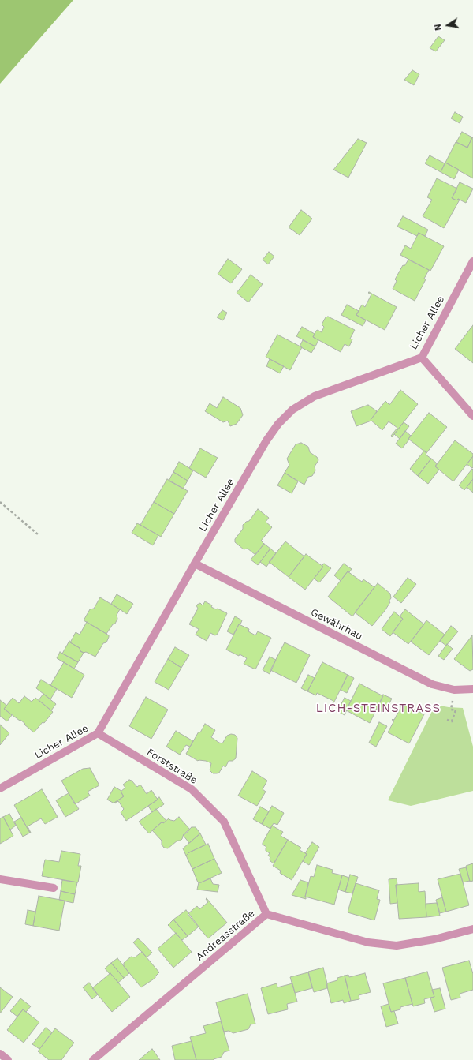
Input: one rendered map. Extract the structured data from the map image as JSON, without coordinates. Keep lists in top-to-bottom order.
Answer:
{
  "streets": {
    "street": [
      "Licher Allee",
      "Gewährhau",
      "Forststraße",
      "Andreasstraße"
    ]
  },
  "crossings": [
    ["Licher Allee", "Gewährhau"],
    ["Licher Allee", "Forststraße"],
    ["Forststraße", "Andreasstraße"]
  ],
  "districts": ["LICH-STEINSTRASS"],
  "north": "left"
}
